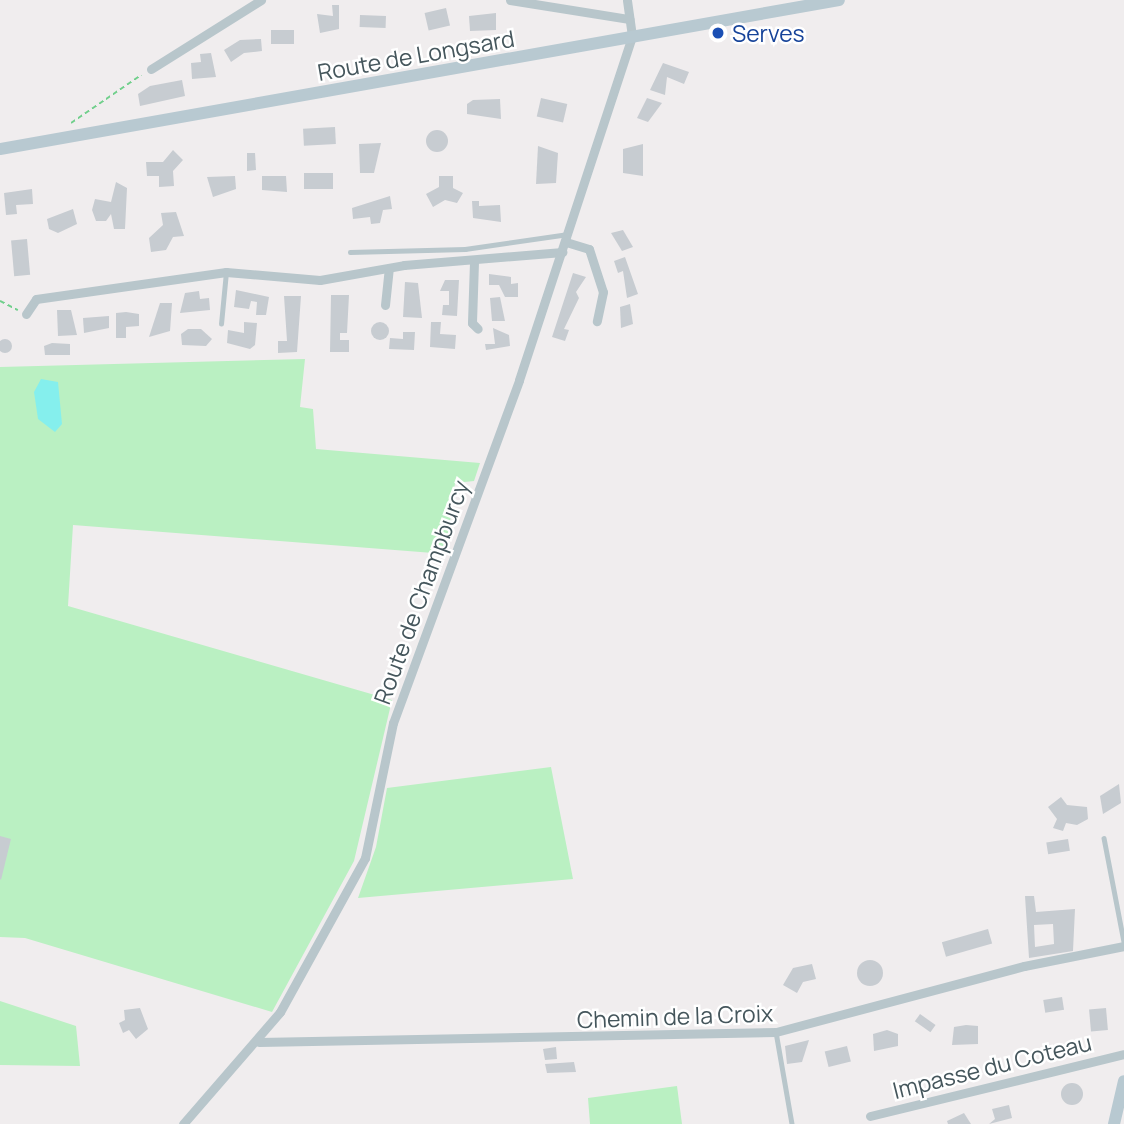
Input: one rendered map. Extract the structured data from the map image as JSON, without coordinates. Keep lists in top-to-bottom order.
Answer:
{
  "streets": {
    "main road": ["Route de Longsard"],
    "street": ["Route de Champburcy", "Chemin de la Croix", "Impasse du Coteau"]
  },
  "crossings": [
    ["Route de Longsard", "Route de Champburcy"],
    ["Route de Champburcy", "Chemin de la Croix"]
  ],
  "places": ["Serves"]
}
